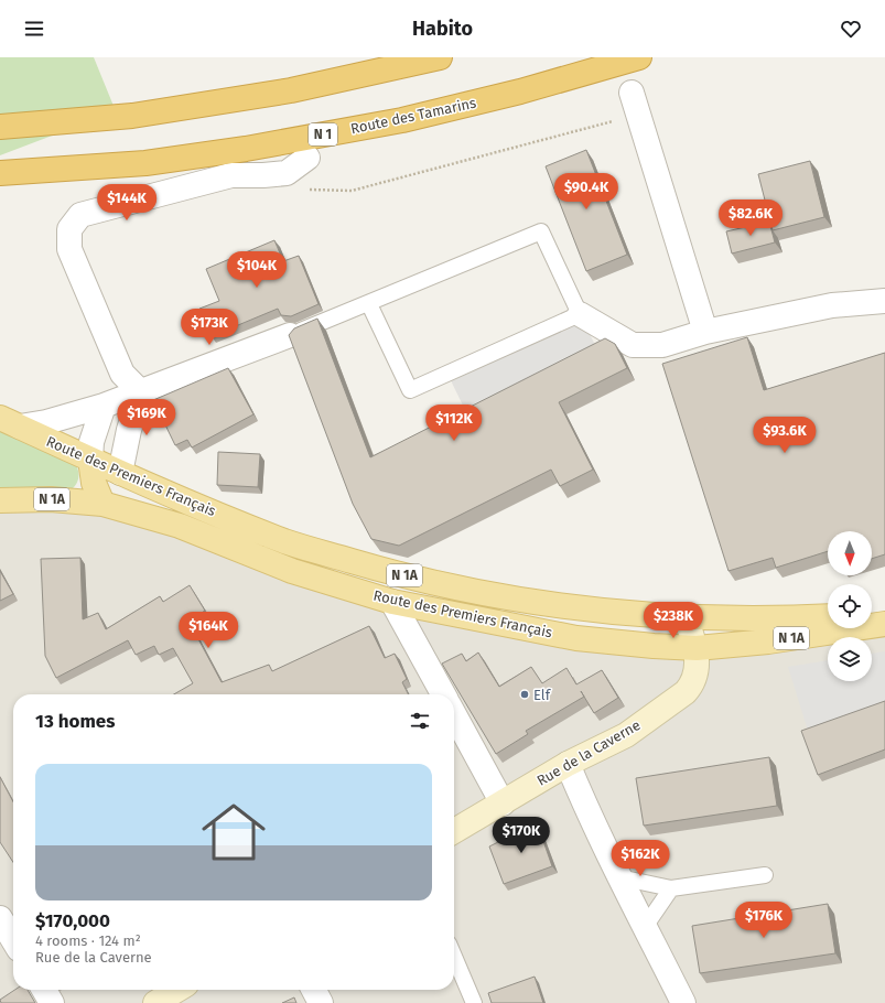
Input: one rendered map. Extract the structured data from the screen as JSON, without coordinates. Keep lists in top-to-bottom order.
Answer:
{
  "streets": {
    "highway": ["Route des Tamarins", "N 1"],
    "main road": ["Route des Premiers Français", "N 1A"],
    "street": ["Rue de la Caverne"]
  },
  "crossings": [
    ["Route des Premiers Français", "Rue de la Caverne"]
  ],
  "places": ["Elf"],
  "north": "bottom",
  "page": {
    "header": "Habito",
    "price": [
      "$90.4K",
      "$144K",
      "$82.6K",
      "$104K",
      "$173K",
      "$169K",
      "$112K",
      "$93.6K",
      "$238K",
      "$164K",
      "$170K",
      "$162K",
      "$176K"
    ],
    "heading": "13 homes",
    "list": [
      {
        "name": "$170,000",
        "note": "4 rooms · 124 m² · Rue de la Caverne"
      }
    ]
  }
}
